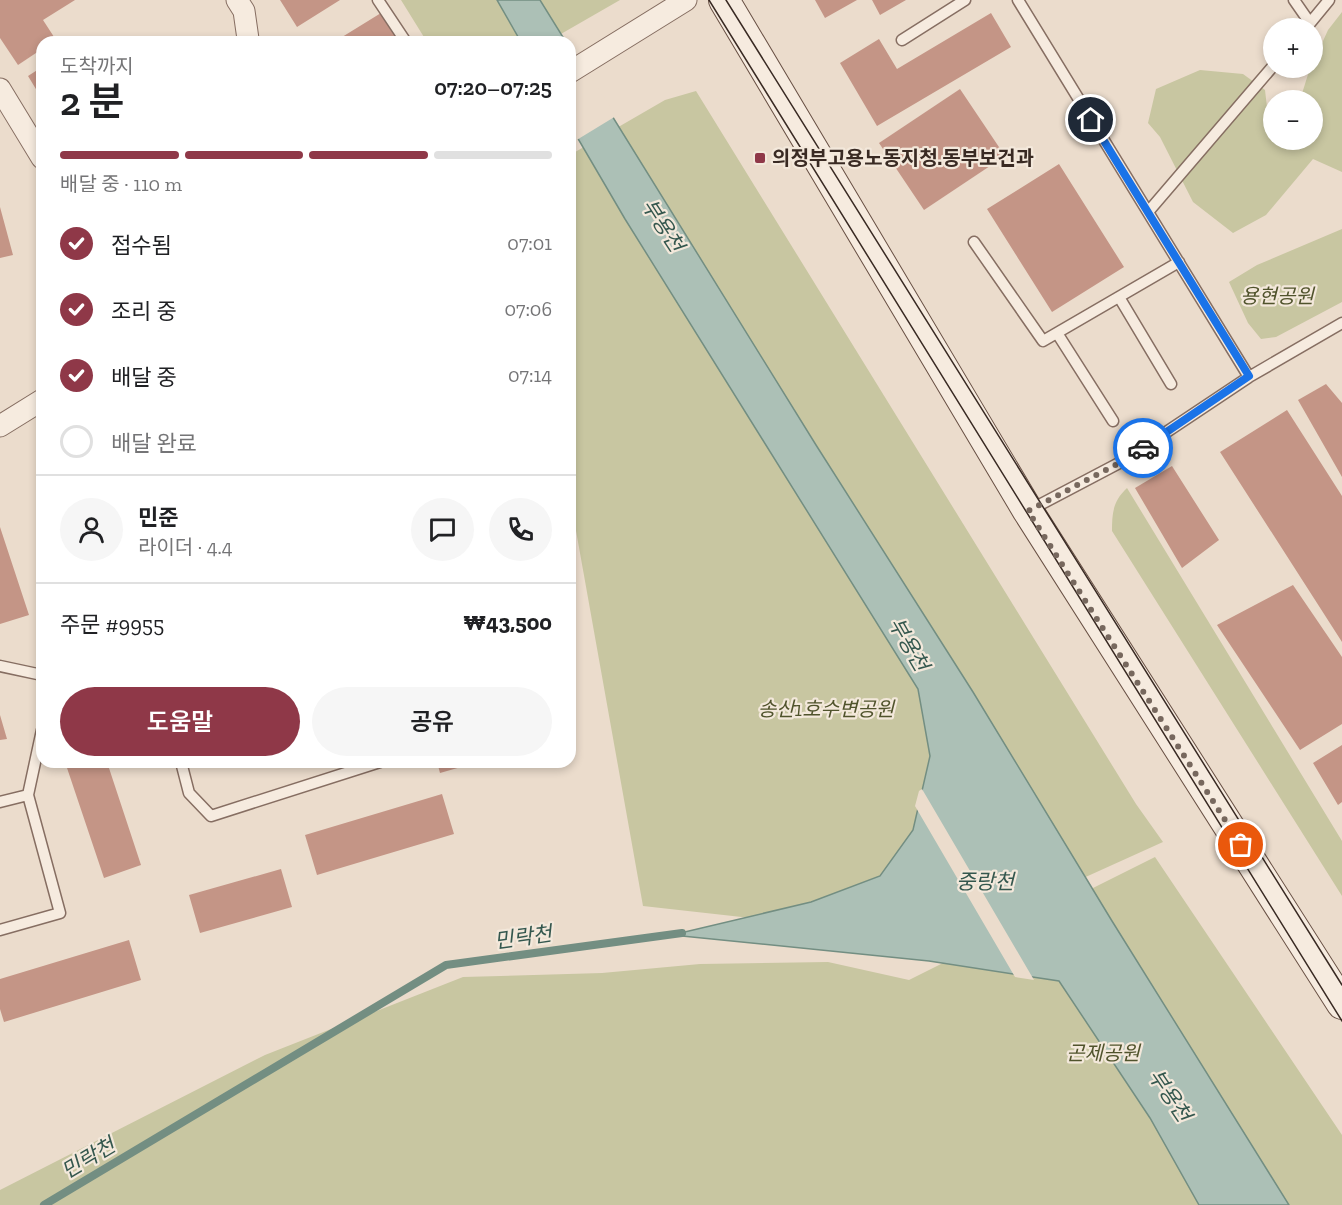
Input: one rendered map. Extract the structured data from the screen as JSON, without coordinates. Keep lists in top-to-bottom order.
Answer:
{
  "water": ["부용천", "중랑천", "민락천"],
  "parks": ["용현공원", "송산1호수변공원", "곤제공원"],
  "places": {
    "transit": ["의정부고용노동지청.동부보건과"]
  },
  "page": {
    "map_buttons": ["+", "−"],
    "heading": ["2 분", "도착까지", "07:20–07:25"],
    "panel": [
      "민준",
      "라이더 · 4.4",
      "주문 #9955",
      "₩43,500"
    ],
    "bar": "배달 중 · 110 m",
    "list": [
      ["접수됨", "07:01"],
      ["조리 중", "07:06"],
      ["배달 중", "07:14"],
      "배달 완료"
    ],
    "buttons": ["도움말", "공유"]
  }
}
